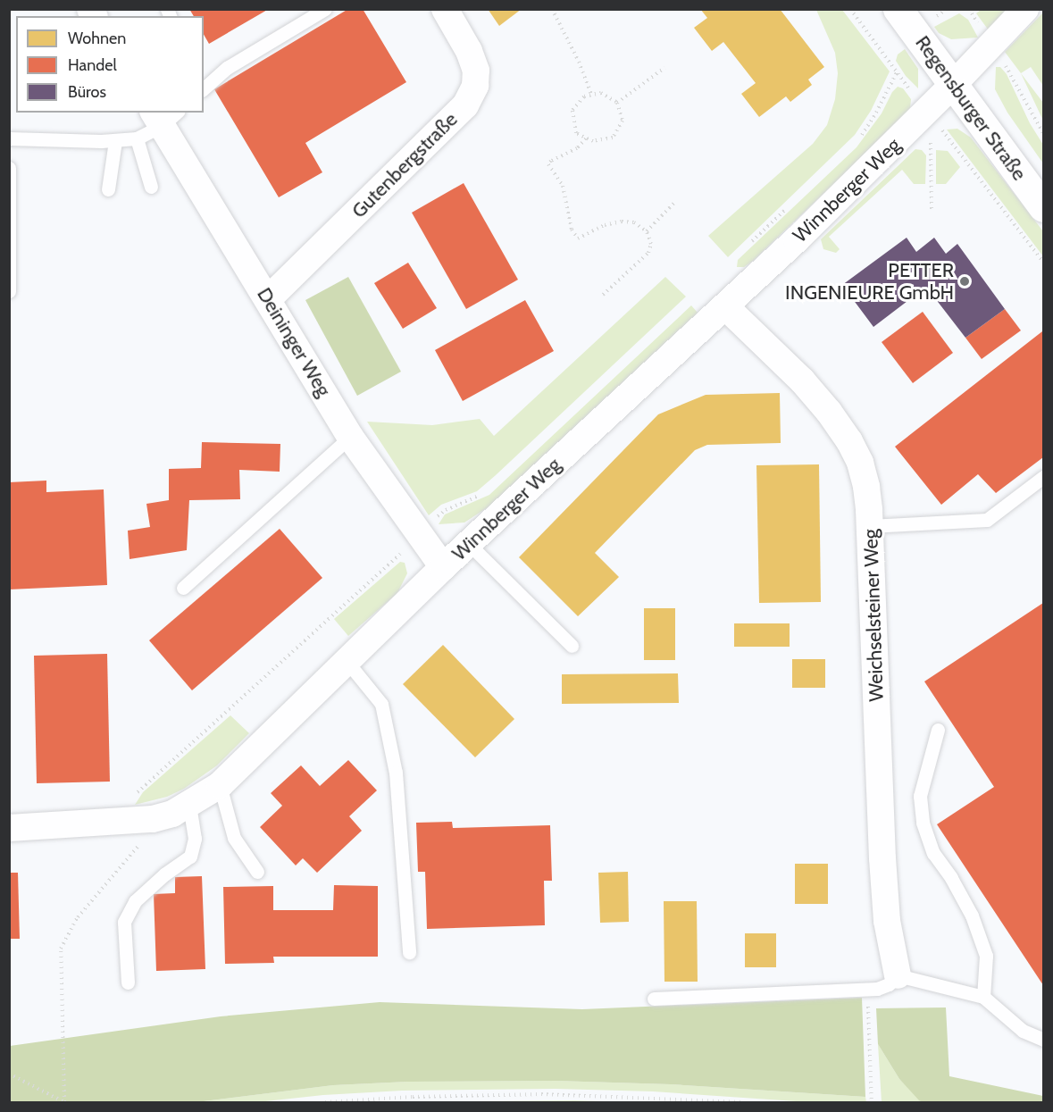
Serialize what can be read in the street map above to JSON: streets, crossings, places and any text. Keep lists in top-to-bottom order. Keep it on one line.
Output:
{"streets":{"main road":["Regensburger Straße"],"street":["Gutenbergstraße","Winnberger Weg","Deininger Weg","Weichselsteiner Weg"]},"crossings":[["Regensburger Straße","Winnberger Weg"],["Gutenbergstraße","Deininger Weg"],["Winnberger Weg","Deininger Weg"],["Winnberger Weg","Weichselsteiner Weg"]],"places":["PETTER INGENIEURE GmbH"],"legend":["Wohnen","Handel","Büros"]}
